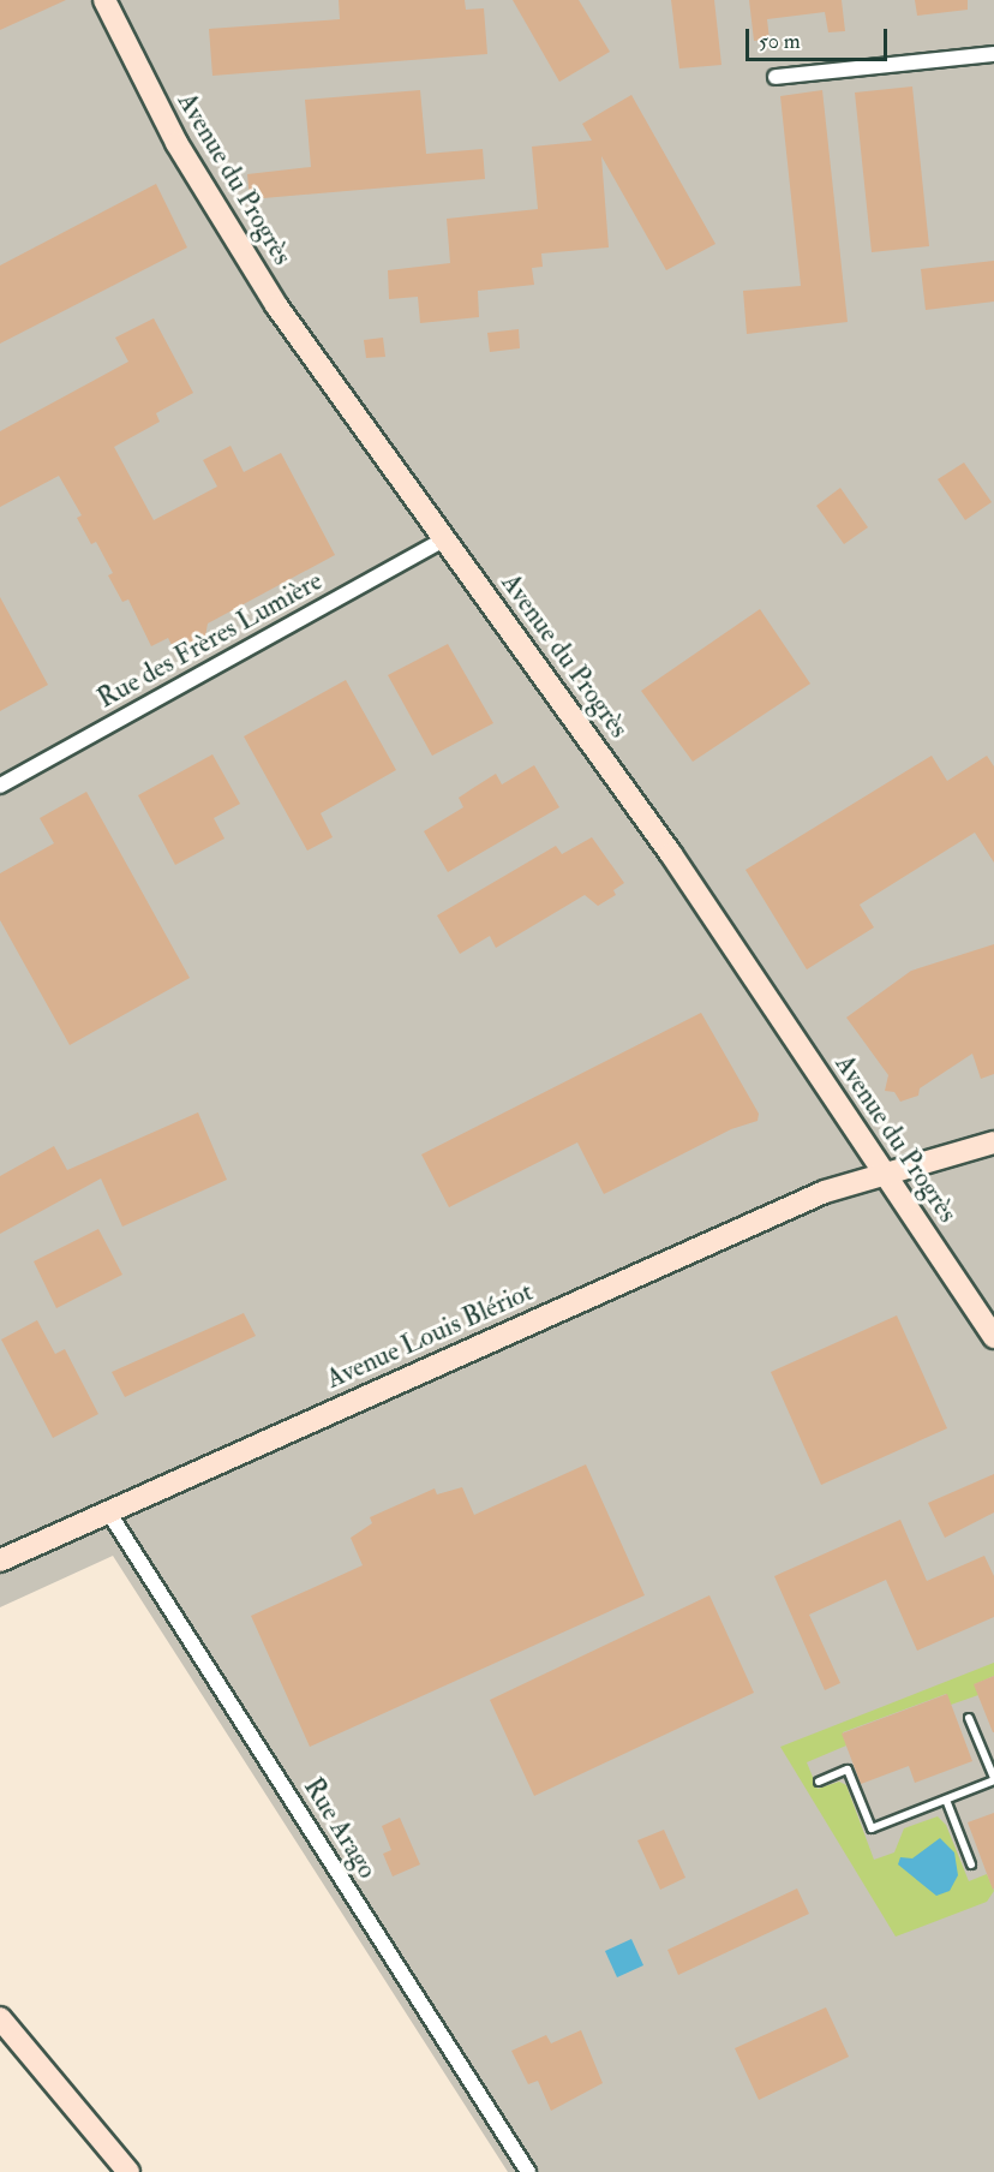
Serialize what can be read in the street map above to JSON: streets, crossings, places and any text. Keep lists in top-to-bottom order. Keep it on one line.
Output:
{"streets":{"street":["Avenue du Progrès","Rue des Frères Lumière","Avenue Louis Blériot","Rue Arago"]},"crossings":[["Avenue du Progrès","Rue des Frères Lumière"],["Avenue du Progrès","Avenue Louis Blériot"],["Avenue Louis Blériot","Rue Arago"]],"scale_bar":"50 m"}
